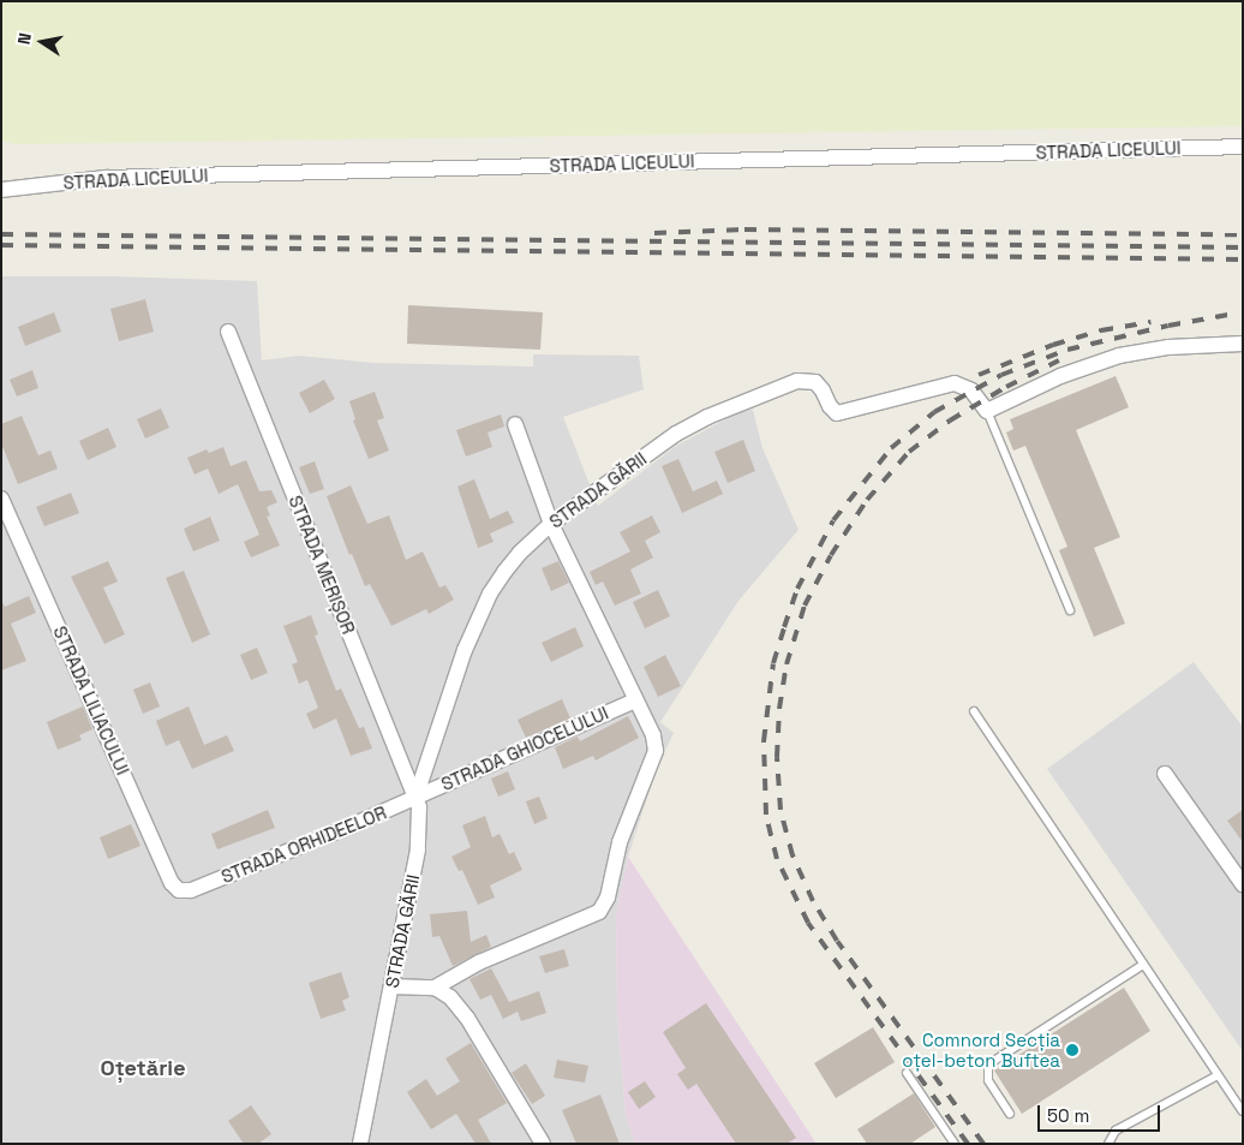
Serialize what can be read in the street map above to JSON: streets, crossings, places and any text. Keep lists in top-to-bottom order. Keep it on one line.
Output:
{"streets":{"street":["STRADA LICEULUI","STRADA GĂRII","STRADA MERIȘOR","STRADA LILIACULUI","STRADA GHIOCELULUI","STRADA ORHIDEELOR"]},"crossings":[["STRADA GĂRII","STRADA MERIȘOR"],["STRADA GĂRII","STRADA GHIOCELULUI"],["STRADA GĂRII","STRADA ORHIDEELOR"],["STRADA MERIȘOR","STRADA GHIOCELULUI"],["STRADA MERIȘOR","STRADA ORHIDEELOR"],["STRADA LILIACULUI","STRADA ORHIDEELOR"],["STRADA GHIOCELULUI","STRADA ORHIDEELOR"]],"districts":["Oțetărie"],"places":["Comnord Secția oțel-beton Buftea"],"scale_bar":"50 m","north":"left"}
